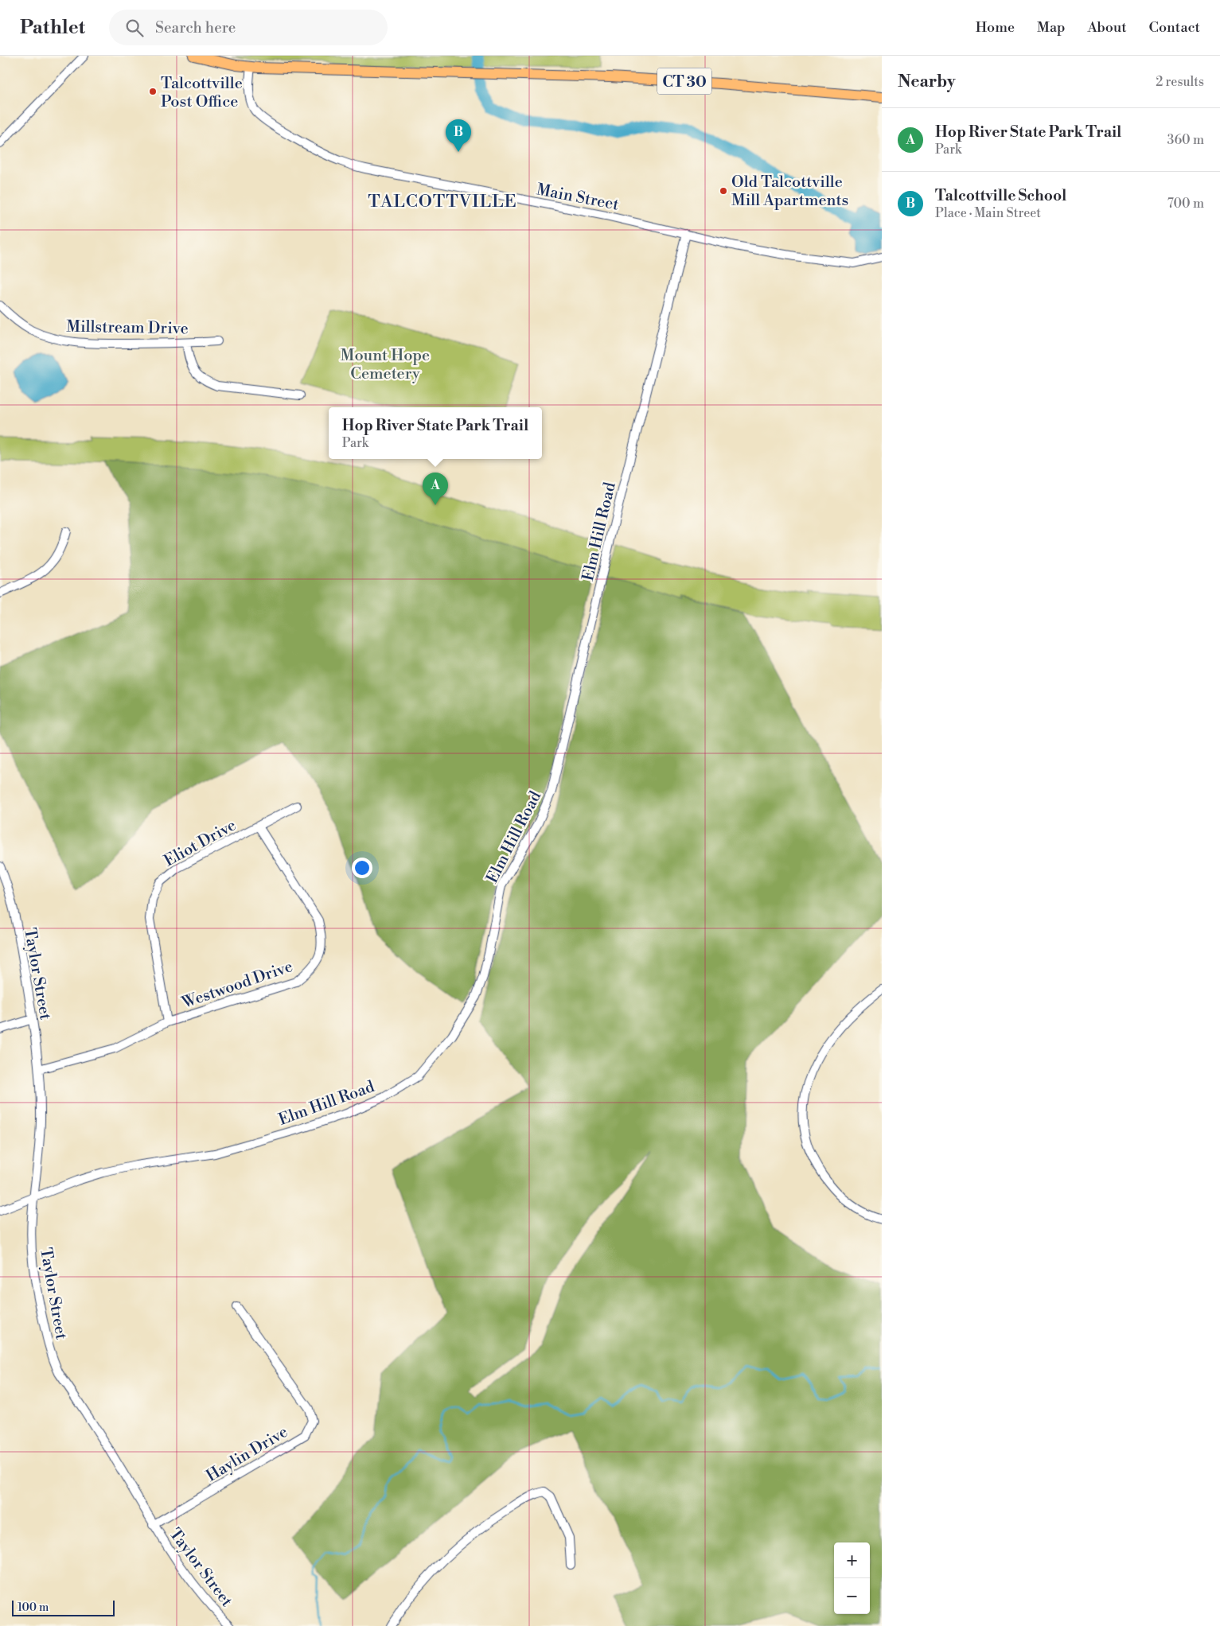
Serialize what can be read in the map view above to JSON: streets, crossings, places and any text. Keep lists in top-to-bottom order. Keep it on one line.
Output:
{"streets":{"main road":["CT 30"],"street":["Main Street","Millstream Drive","Elm Hill Road","Eliot Drive","Taylor Street","Westwood Drive","Haylin Drive"]},"crossings":[["CT 30","Main Street"],["Main Street","Elm Hill Road"],["Elm Hill Road","Taylor Street"],["Eliot Drive","Westwood Drive"],["Taylor Street","Westwood Drive"],["Taylor Street","Haylin Drive"]],"districts":["TALCOTTVILLE"],"parks":["Mount Hope Cemetery"],"places":["Talcottville Post Office","Old Talcottville Mill Apartments"],"scale_bar":"100 m","page":{"header":"Pathlet","search":"Search here","nav":["Home","Map","About","Contact"],"heading":["Nearby","2 results"],"list":[{"mark":"A","name":"Hop River State Park Trail","note":"Park","value":"360 m"},{"mark":"B","name":"Talcottville School","note":"Place · Main Street","value":"700 m"}],"pins":["B","A"],"popup":["Hop River State Park Trail","Park"],"map_buttons":["+","−"],"scale":"100 m"}}
